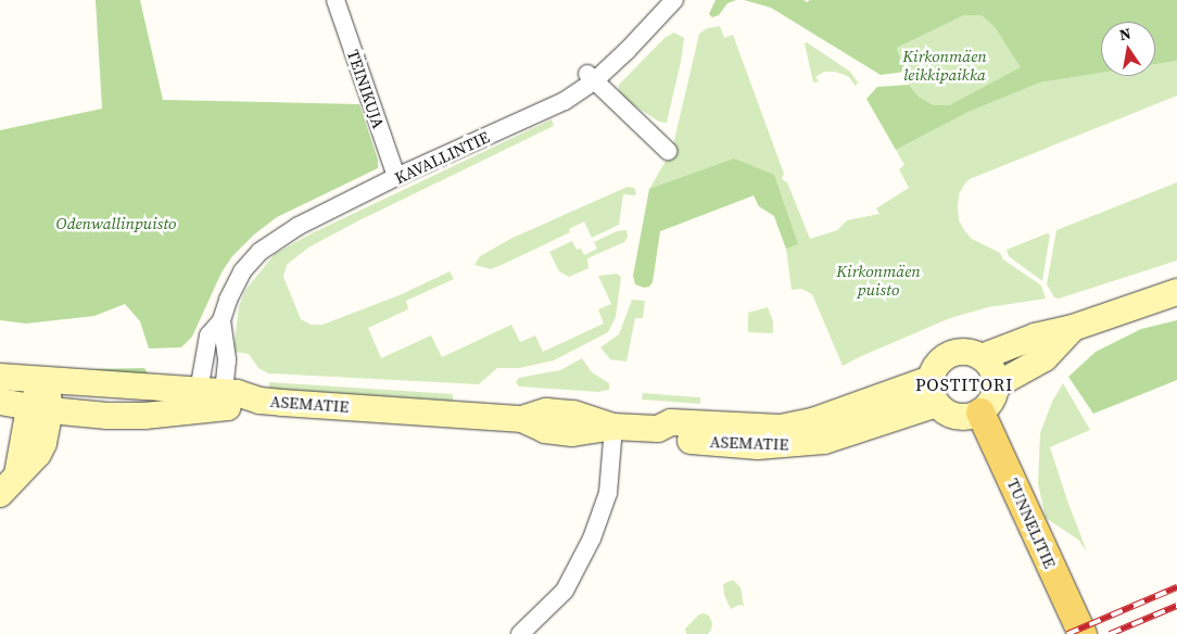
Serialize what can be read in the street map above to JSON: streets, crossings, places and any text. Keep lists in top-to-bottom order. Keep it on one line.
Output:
{"streets":{"main road":["ASEMATIE","TUNNELITIE"],"street":["TEINIKUJA","KAVALLINTIE"]},"crossings":[["TEINIKUJA","KAVALLINTIE"],["KAVALLINTIE","ASEMATIE"],["ASEMATIE","TUNNELITIE"]],"districts":["POSTITORI"],"parks":["Kirkonmäen leikkipaikka","Odenwallinpuisto","Kirkonmäen puisto"],"north":"top"}
